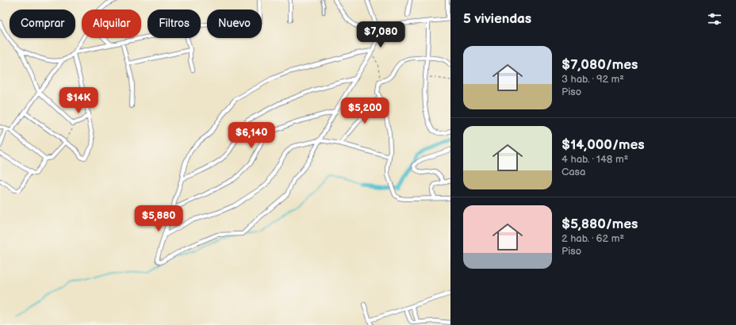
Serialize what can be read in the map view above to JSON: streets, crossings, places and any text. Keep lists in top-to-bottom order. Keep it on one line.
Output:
{"page":{"heading":"5 viviendas","chip":["Comprar","Alquilar","Filtros","Nuevo"],"price":["$7,080","$14K","$5,200","$6,140","$5,880"],"list":[{"name":"$7,080/mes","note":"3 hab. · 92 m² · Piso"},{"name":"$14,000/mes","note":"4 hab. · 148 m² · Casa"},{"name":"$5,880/mes","note":"2 hab. · 62 m² · Piso"}]}}
